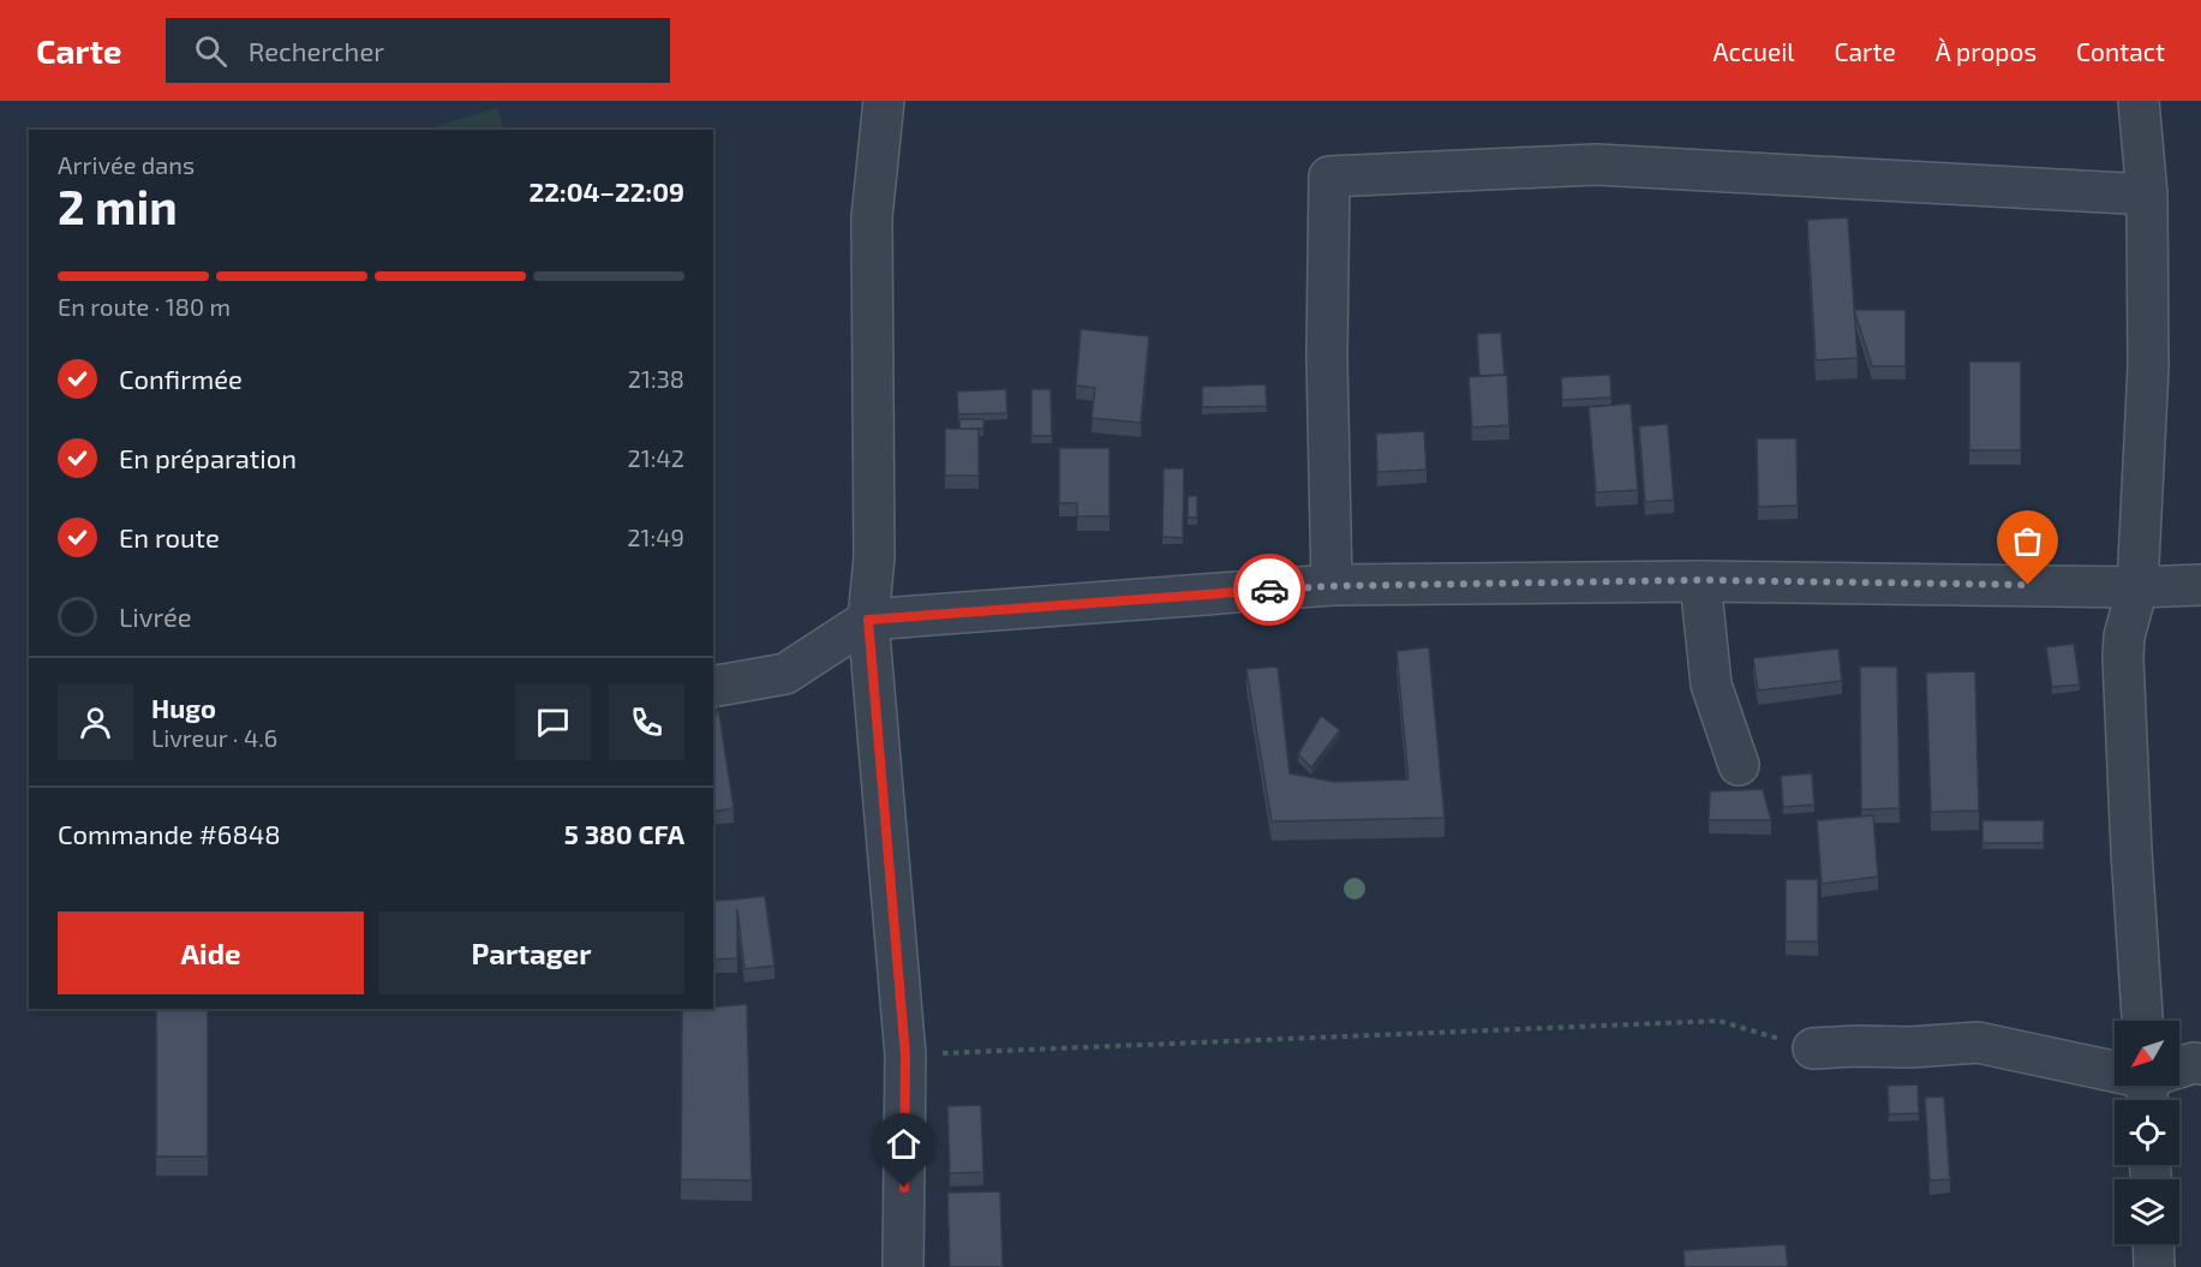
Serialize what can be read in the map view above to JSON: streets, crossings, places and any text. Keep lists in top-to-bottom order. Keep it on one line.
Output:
{"north":"bottom left","page":{"header":"Carte","search":"Rechercher","nav":["Accueil","Carte","À propos","Contact"],"heading":["2 min","Arrivée dans","22:04–22:09"],"panel":["Hugo","Livreur · 4.6","Commande #6848","5 380 CFA"],"bar":"En route · 180 m","list":[["Confirmée","21:38"],["En préparation","21:42"],["En route","21:49"],"Livrée"],"buttons":["Aide","Partager"]}}
